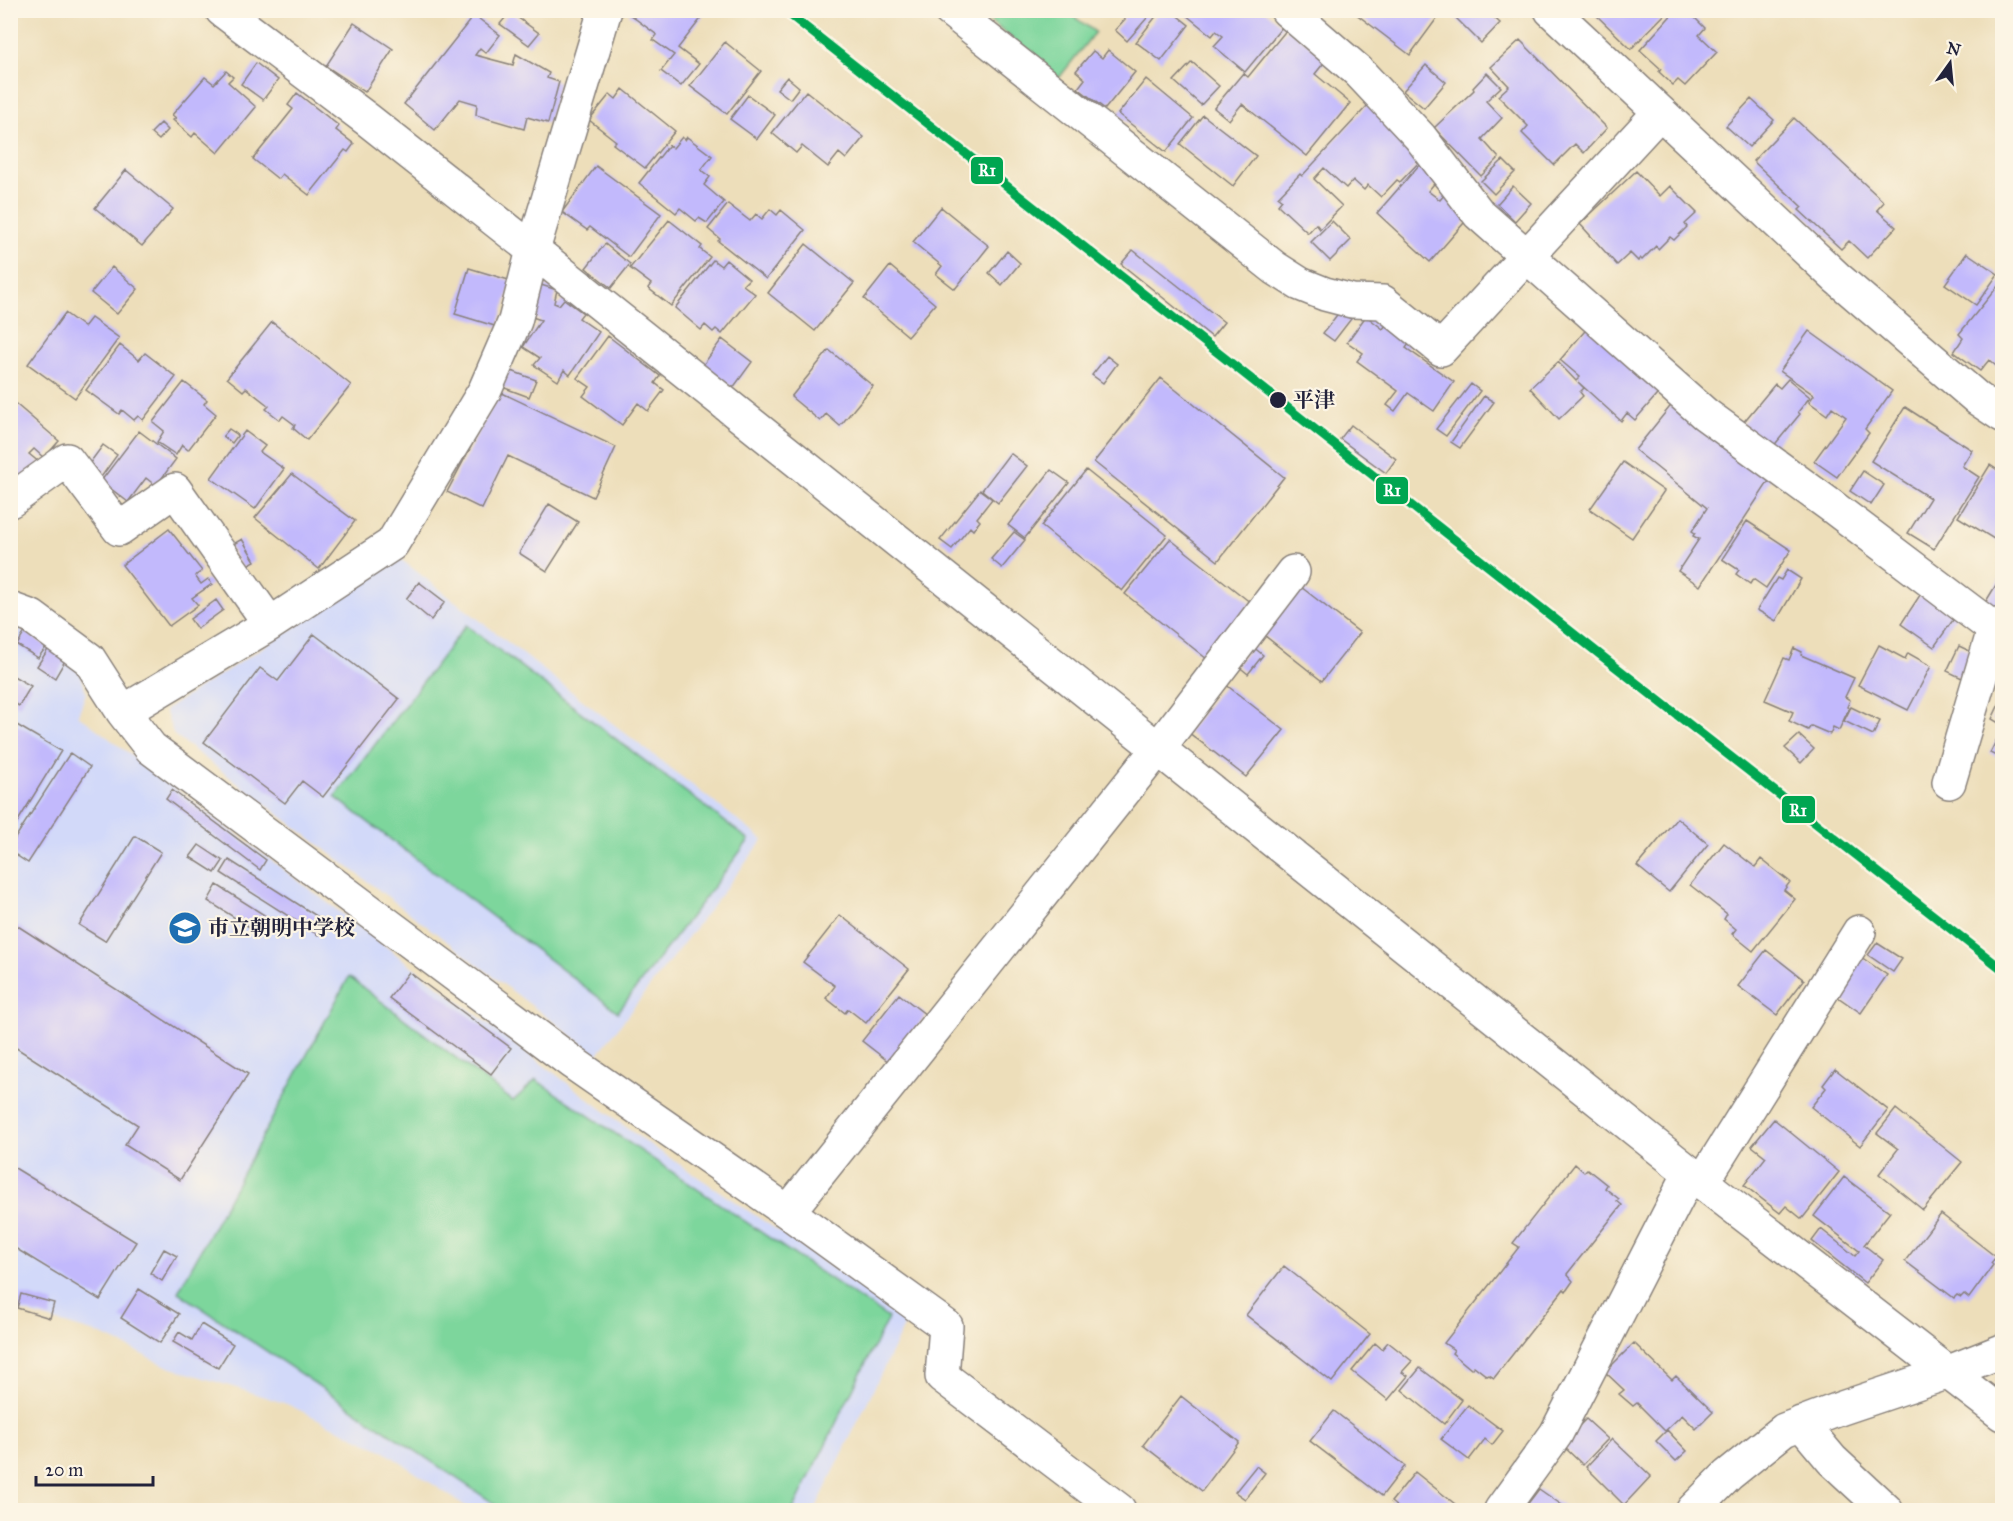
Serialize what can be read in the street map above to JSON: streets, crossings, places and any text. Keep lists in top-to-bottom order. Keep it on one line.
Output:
{"places":{"other":["平津"],"school or university":["市立朝明中学校"]},"lines":["transit line R1"],"scale_bar":"20 m","north":"top"}
